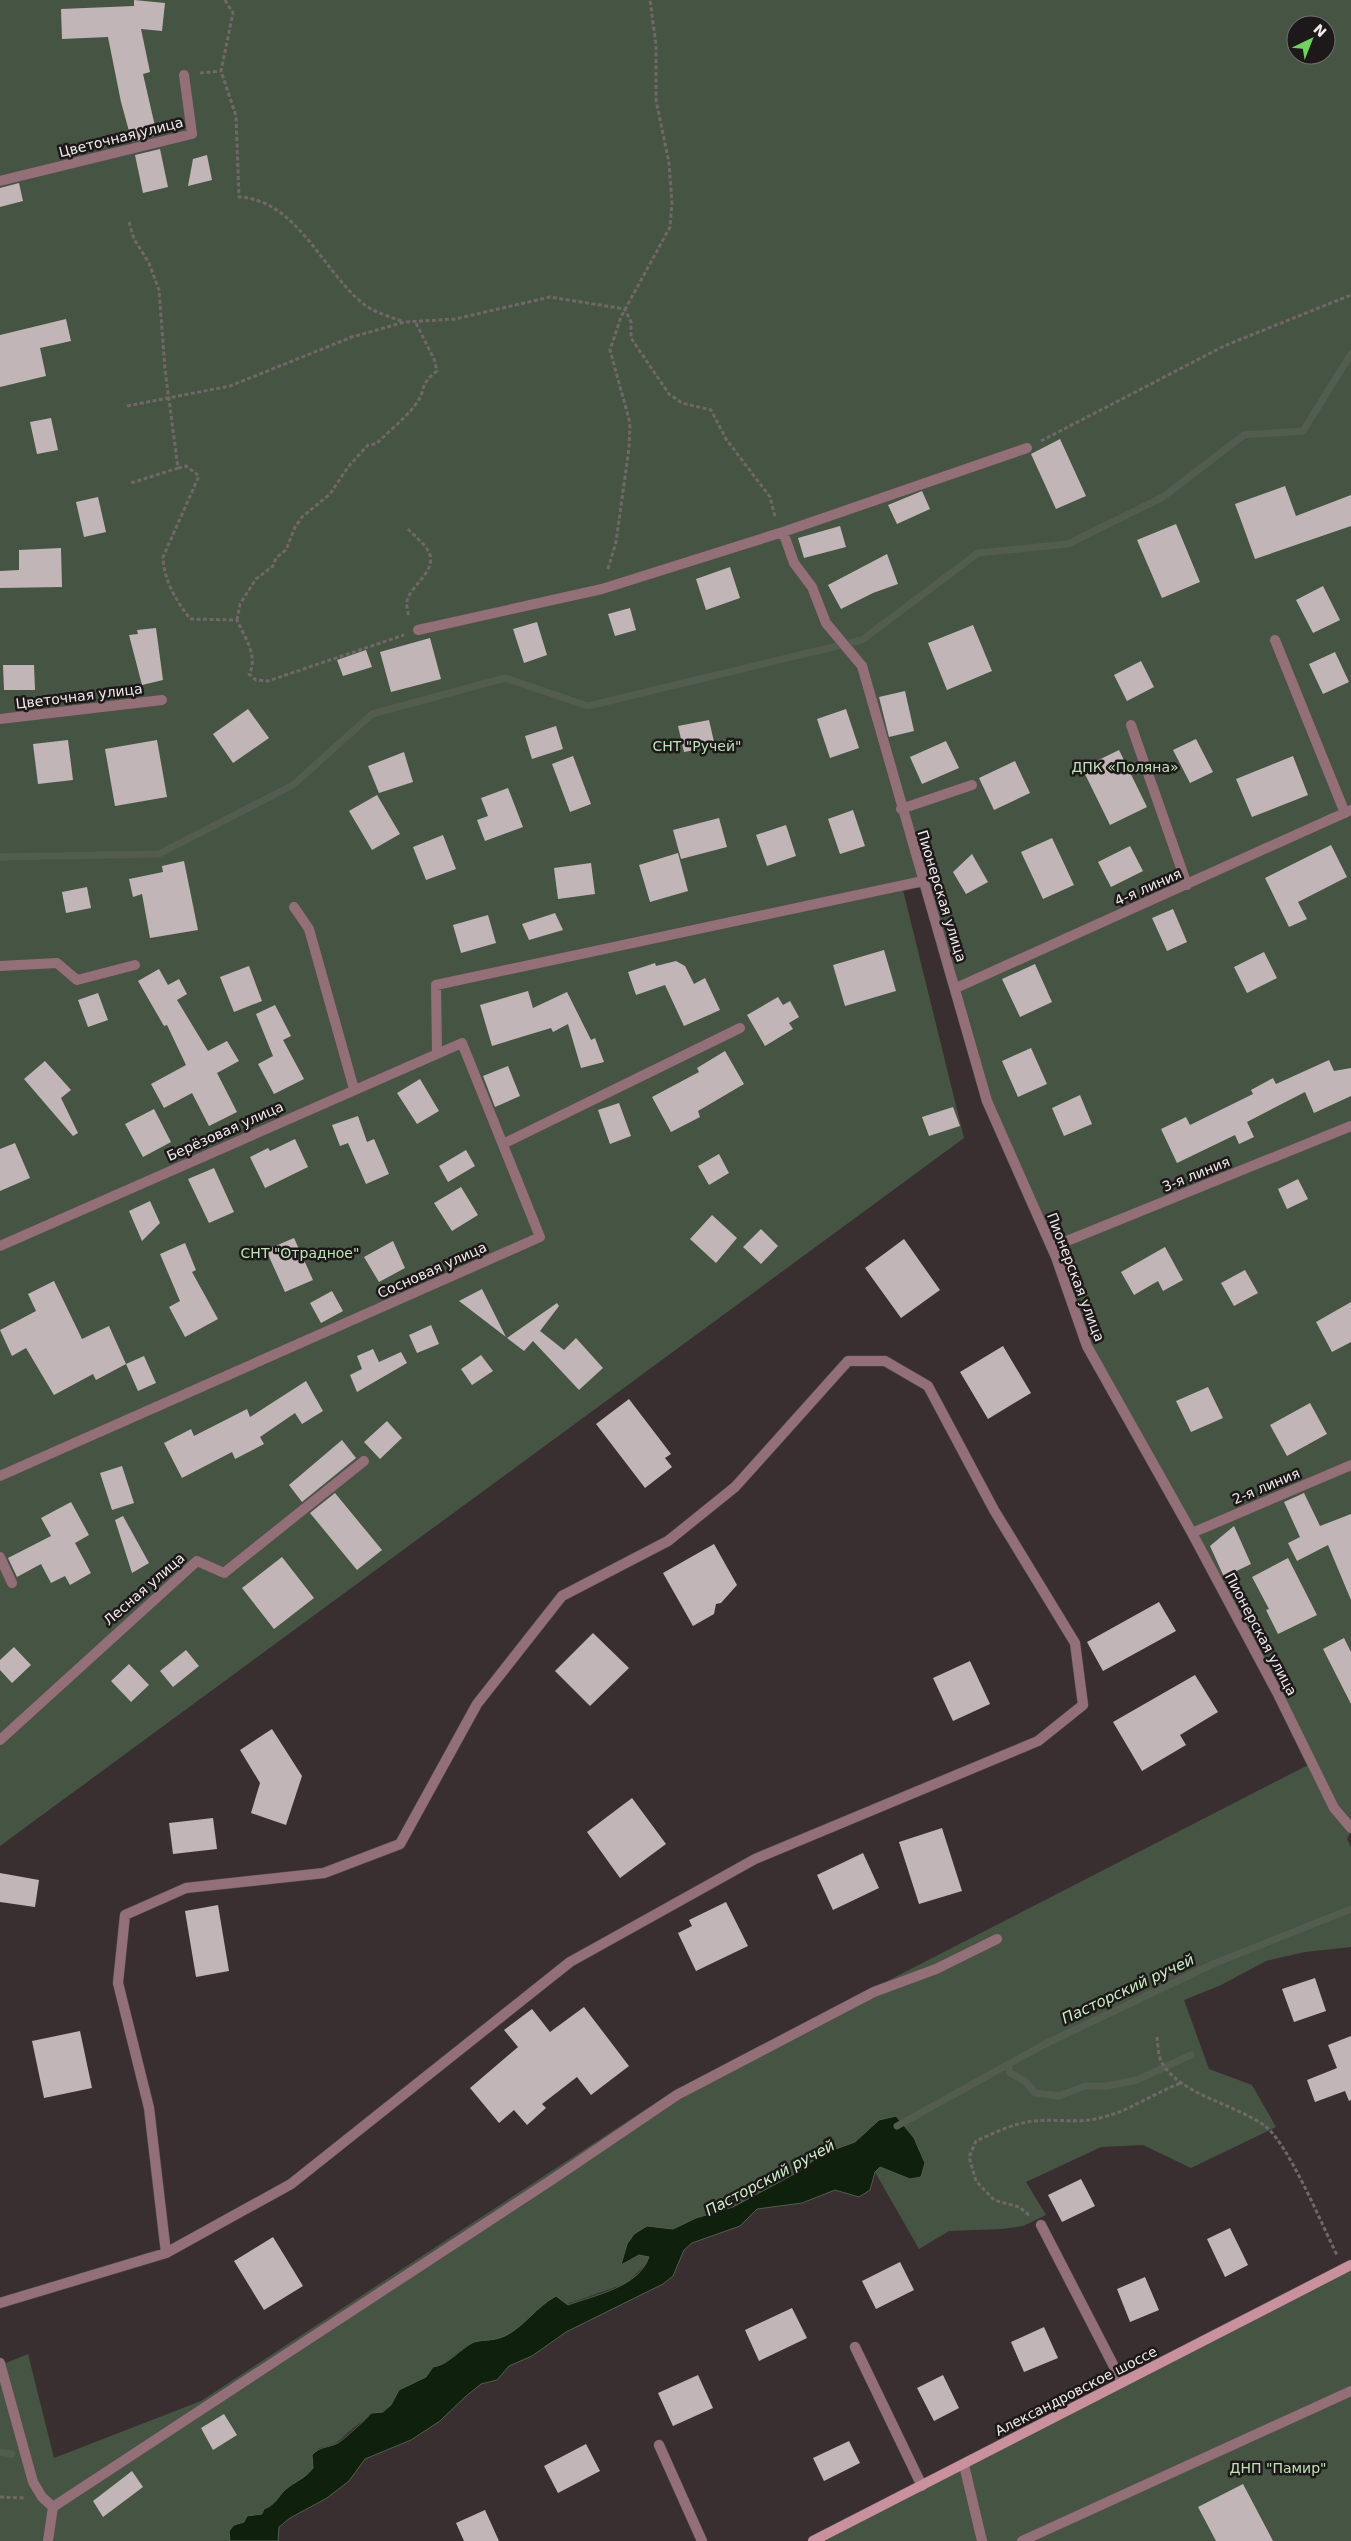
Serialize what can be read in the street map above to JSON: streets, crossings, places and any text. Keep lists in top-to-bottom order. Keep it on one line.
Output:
{"streets":{"street":["Цветочная улица","4-я линия","Пионерская улица","Берёзовая улица","3-я линия","Сосновая улица","2-я линия","Лесная улица","Александровское шоссе"]},"crossings":[["4-я линия","Пионерская улица"],["Пионерская улица","3-я линия"],["Пионерская улица","2-я линия"],["Берёзовая улица","Сосновая улица"]],"water":["Пасторский ручей"],"parks":["СНТ \"Ручей\"","ДПК «Поляна»","СНТ \"Отрадное\"","ДНП \"Памир\""],"north":"top right"}
